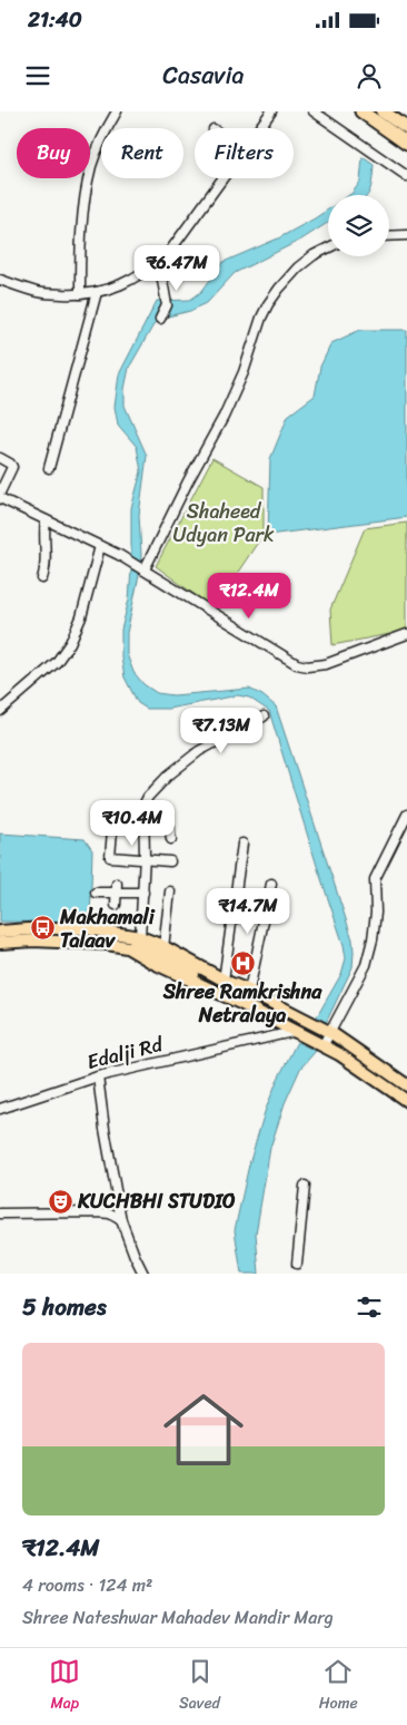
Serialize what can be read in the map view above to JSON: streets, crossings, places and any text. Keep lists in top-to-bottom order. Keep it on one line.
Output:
{"streets":{"street":["Edalji Rd"]},"parks":["Shaheed Udyan Park"],"places":{"bus stop":["Makhamali Talaav"],"hospital":["Shree Ramkrishna Netralaya"],"theatre":["KUCHBHI STUDIO"]},"page":{"status":"21:40","header":"Casavia","chip":["Buy","Rent","Filters"],"price":["₹6.47M","₹12.4M","₹7.13M","₹10.4M","₹14.7M"],"heading":"5 homes","list":[{"name":"₹12.4M","note":"4 rooms · 124 m² · Shree Nateshwar Mahadev Mandir Marg"}],"tabs":["Map","Saved","Home"]}}
